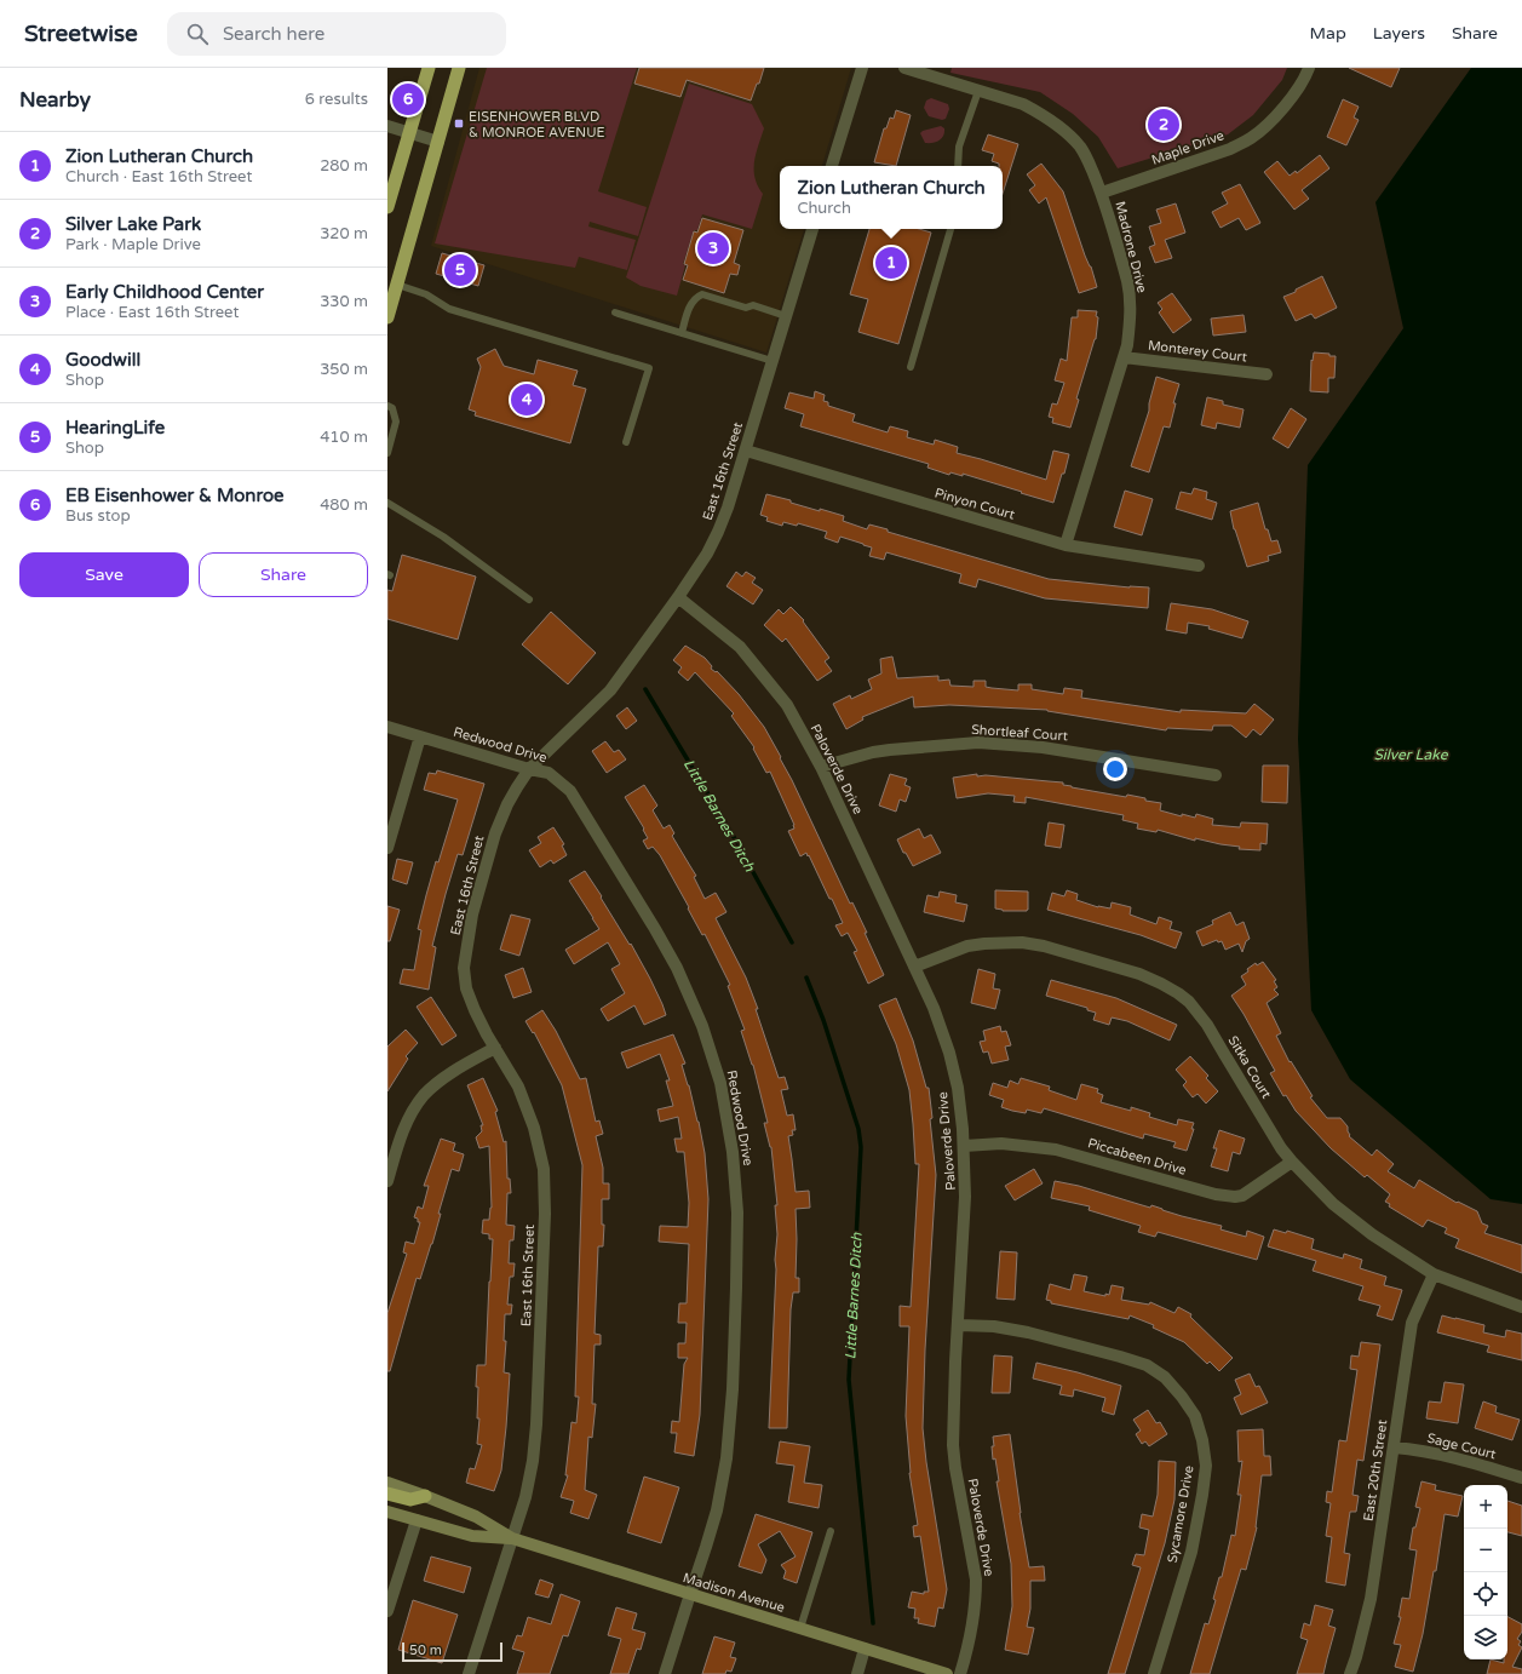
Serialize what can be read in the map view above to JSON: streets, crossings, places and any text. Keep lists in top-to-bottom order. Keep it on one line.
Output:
{"streets":{"main road":["Madison Avenue"],"street":["Maple Drive","Madrone Drive","Monterey Court","East 16th Street","Pinyon Court","Shortleaf Court","Redwood Drive","Paloverde Drive","Sitka Court","Piccabeen Drive","Sage Court","East 20th Street","Sycamore Drive"]},"crossings":[["Maple Drive","Madrone Drive"],["Madrone Drive","Monterey Court"],["Madrone Drive","Pinyon Court"],["East 16th Street","Pinyon Court"],["East 16th Street","Redwood Drive"],["East 16th Street","Paloverde Drive"],["East 16th Street","Madison Avenue"],["Shortleaf Court","Paloverde Drive"],["Redwood Drive","Madison Avenue"],["Paloverde Drive","Sitka Court"],["Paloverde Drive","Piccabeen Drive"],["Paloverde Drive","Sycamore Drive"],["Sitka Court","Piccabeen Drive"],["Sitka Court","East 20th Street"],["Sage Court","East 20th Street"]],"water":["Silver Lake","Little Barnes Ditch"],"places":{"transit":["EISENHOWER BLVD & MONROE AVENUE"]},"scale_bar":"50 m","page":{"header":"Streetwise","search":"Search here","nav":["Map","Layers","Share"],"heading":["Nearby","6 results"],"pins":["6","2","3","1","5","4"],"list":[{"mark":"1","name":"Zion Lutheran Church","note":"Church · East 16th Street","value":"280 m"},{"mark":"2","name":"Silver Lake Park","note":"Park · Maple Drive","value":"320 m"},{"mark":"3","name":"Early Childhood Center","note":"Place · East 16th Street","value":"330 m"},{"mark":"4","name":"Goodwill","note":"Shop","value":"350 m"},{"mark":"5","name":"HearingLife","note":"Shop","value":"410 m"},{"mark":"6","name":"EB Eisenhower & Monroe","note":"Bus stop","value":"480 m"}],"popup":["Zion Lutheran Church","Church"],"buttons":["Save","Share"],"map_buttons":["+","−"],"scale":"50 m"}}
